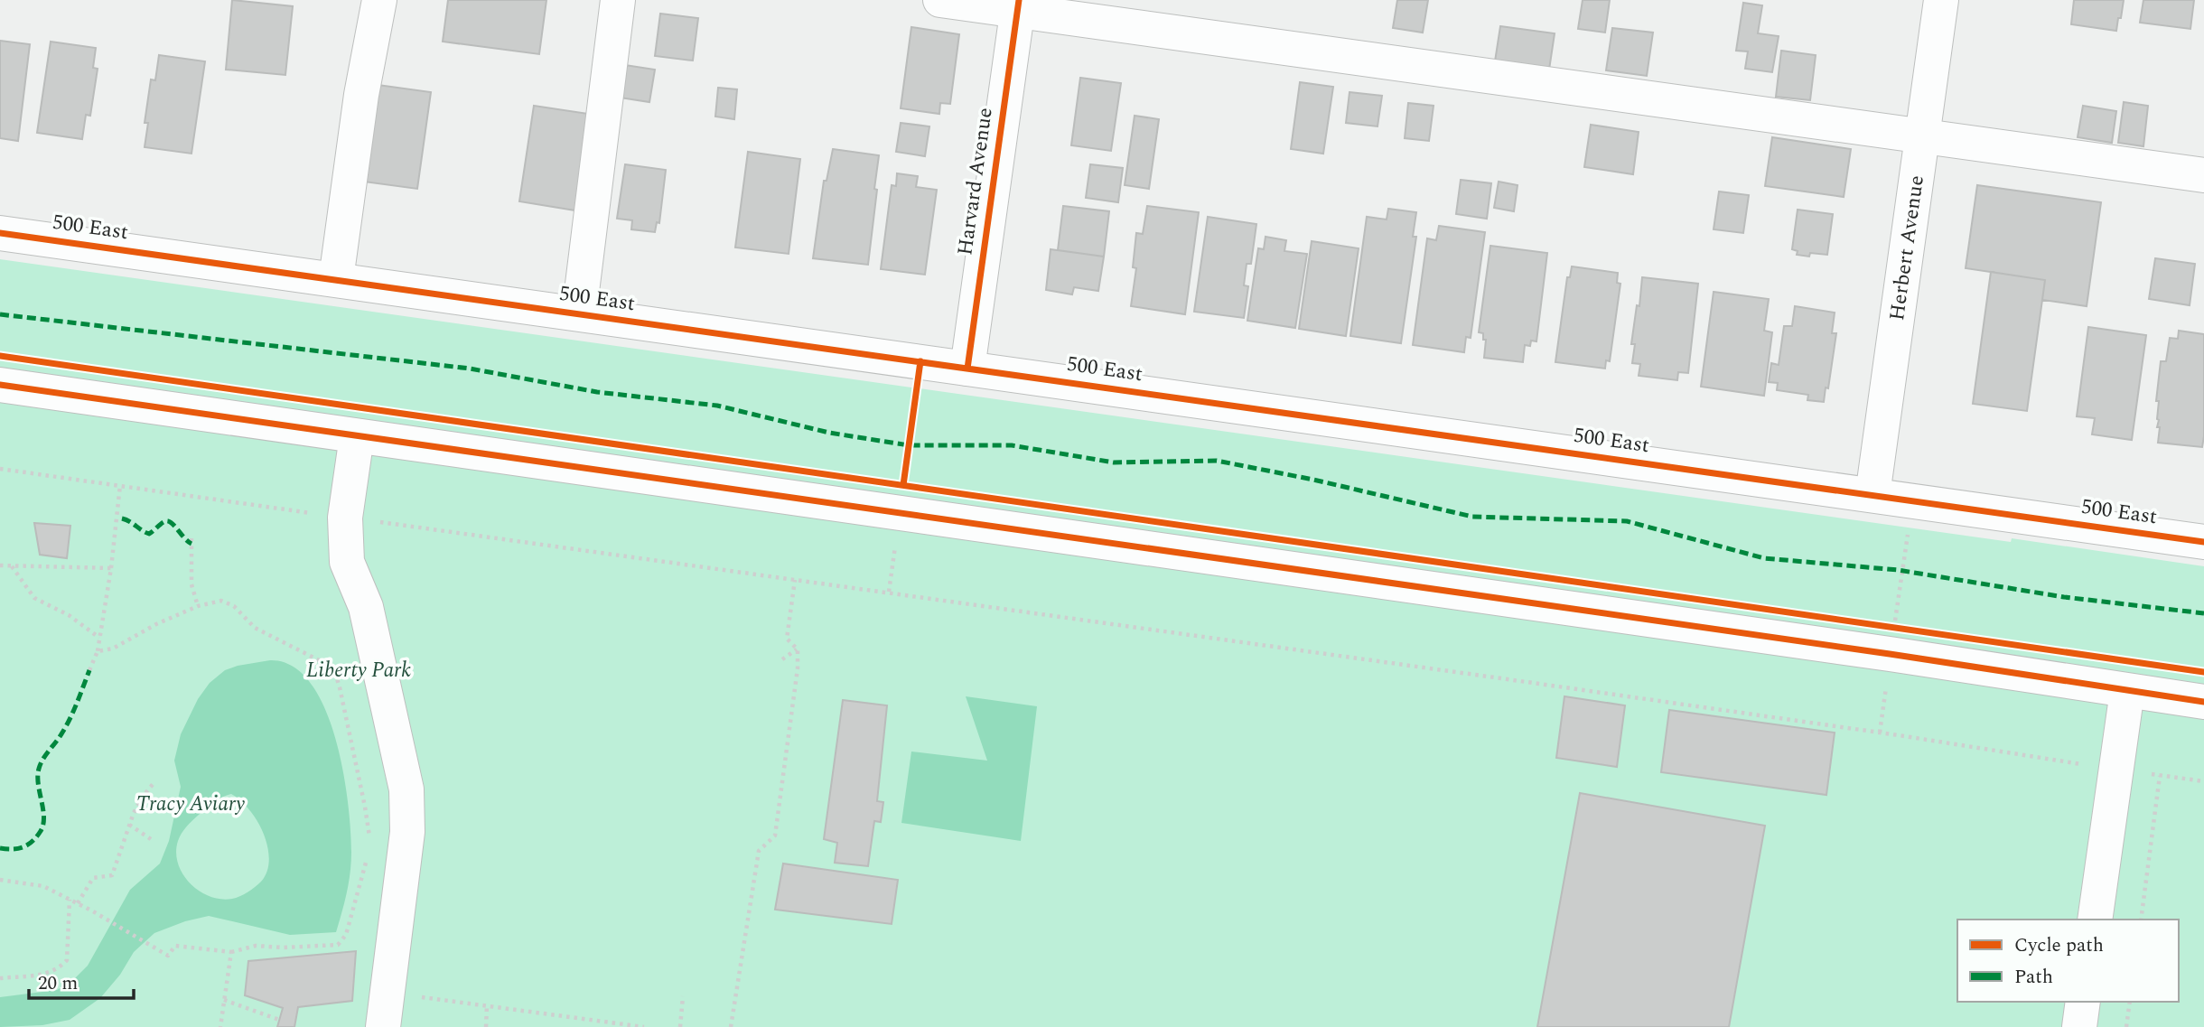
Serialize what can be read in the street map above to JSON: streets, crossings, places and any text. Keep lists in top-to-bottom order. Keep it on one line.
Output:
{"streets":{"street":["Harvard Avenue","500 East","Herbert Avenue"]},"crossings":[["Harvard Avenue","500 East"],["500 East","Herbert Avenue"]],"parks":["Liberty Park","Tracy Aviary"],"legend":["Cycle path","Path"],"scale_bar":"20 m"}
